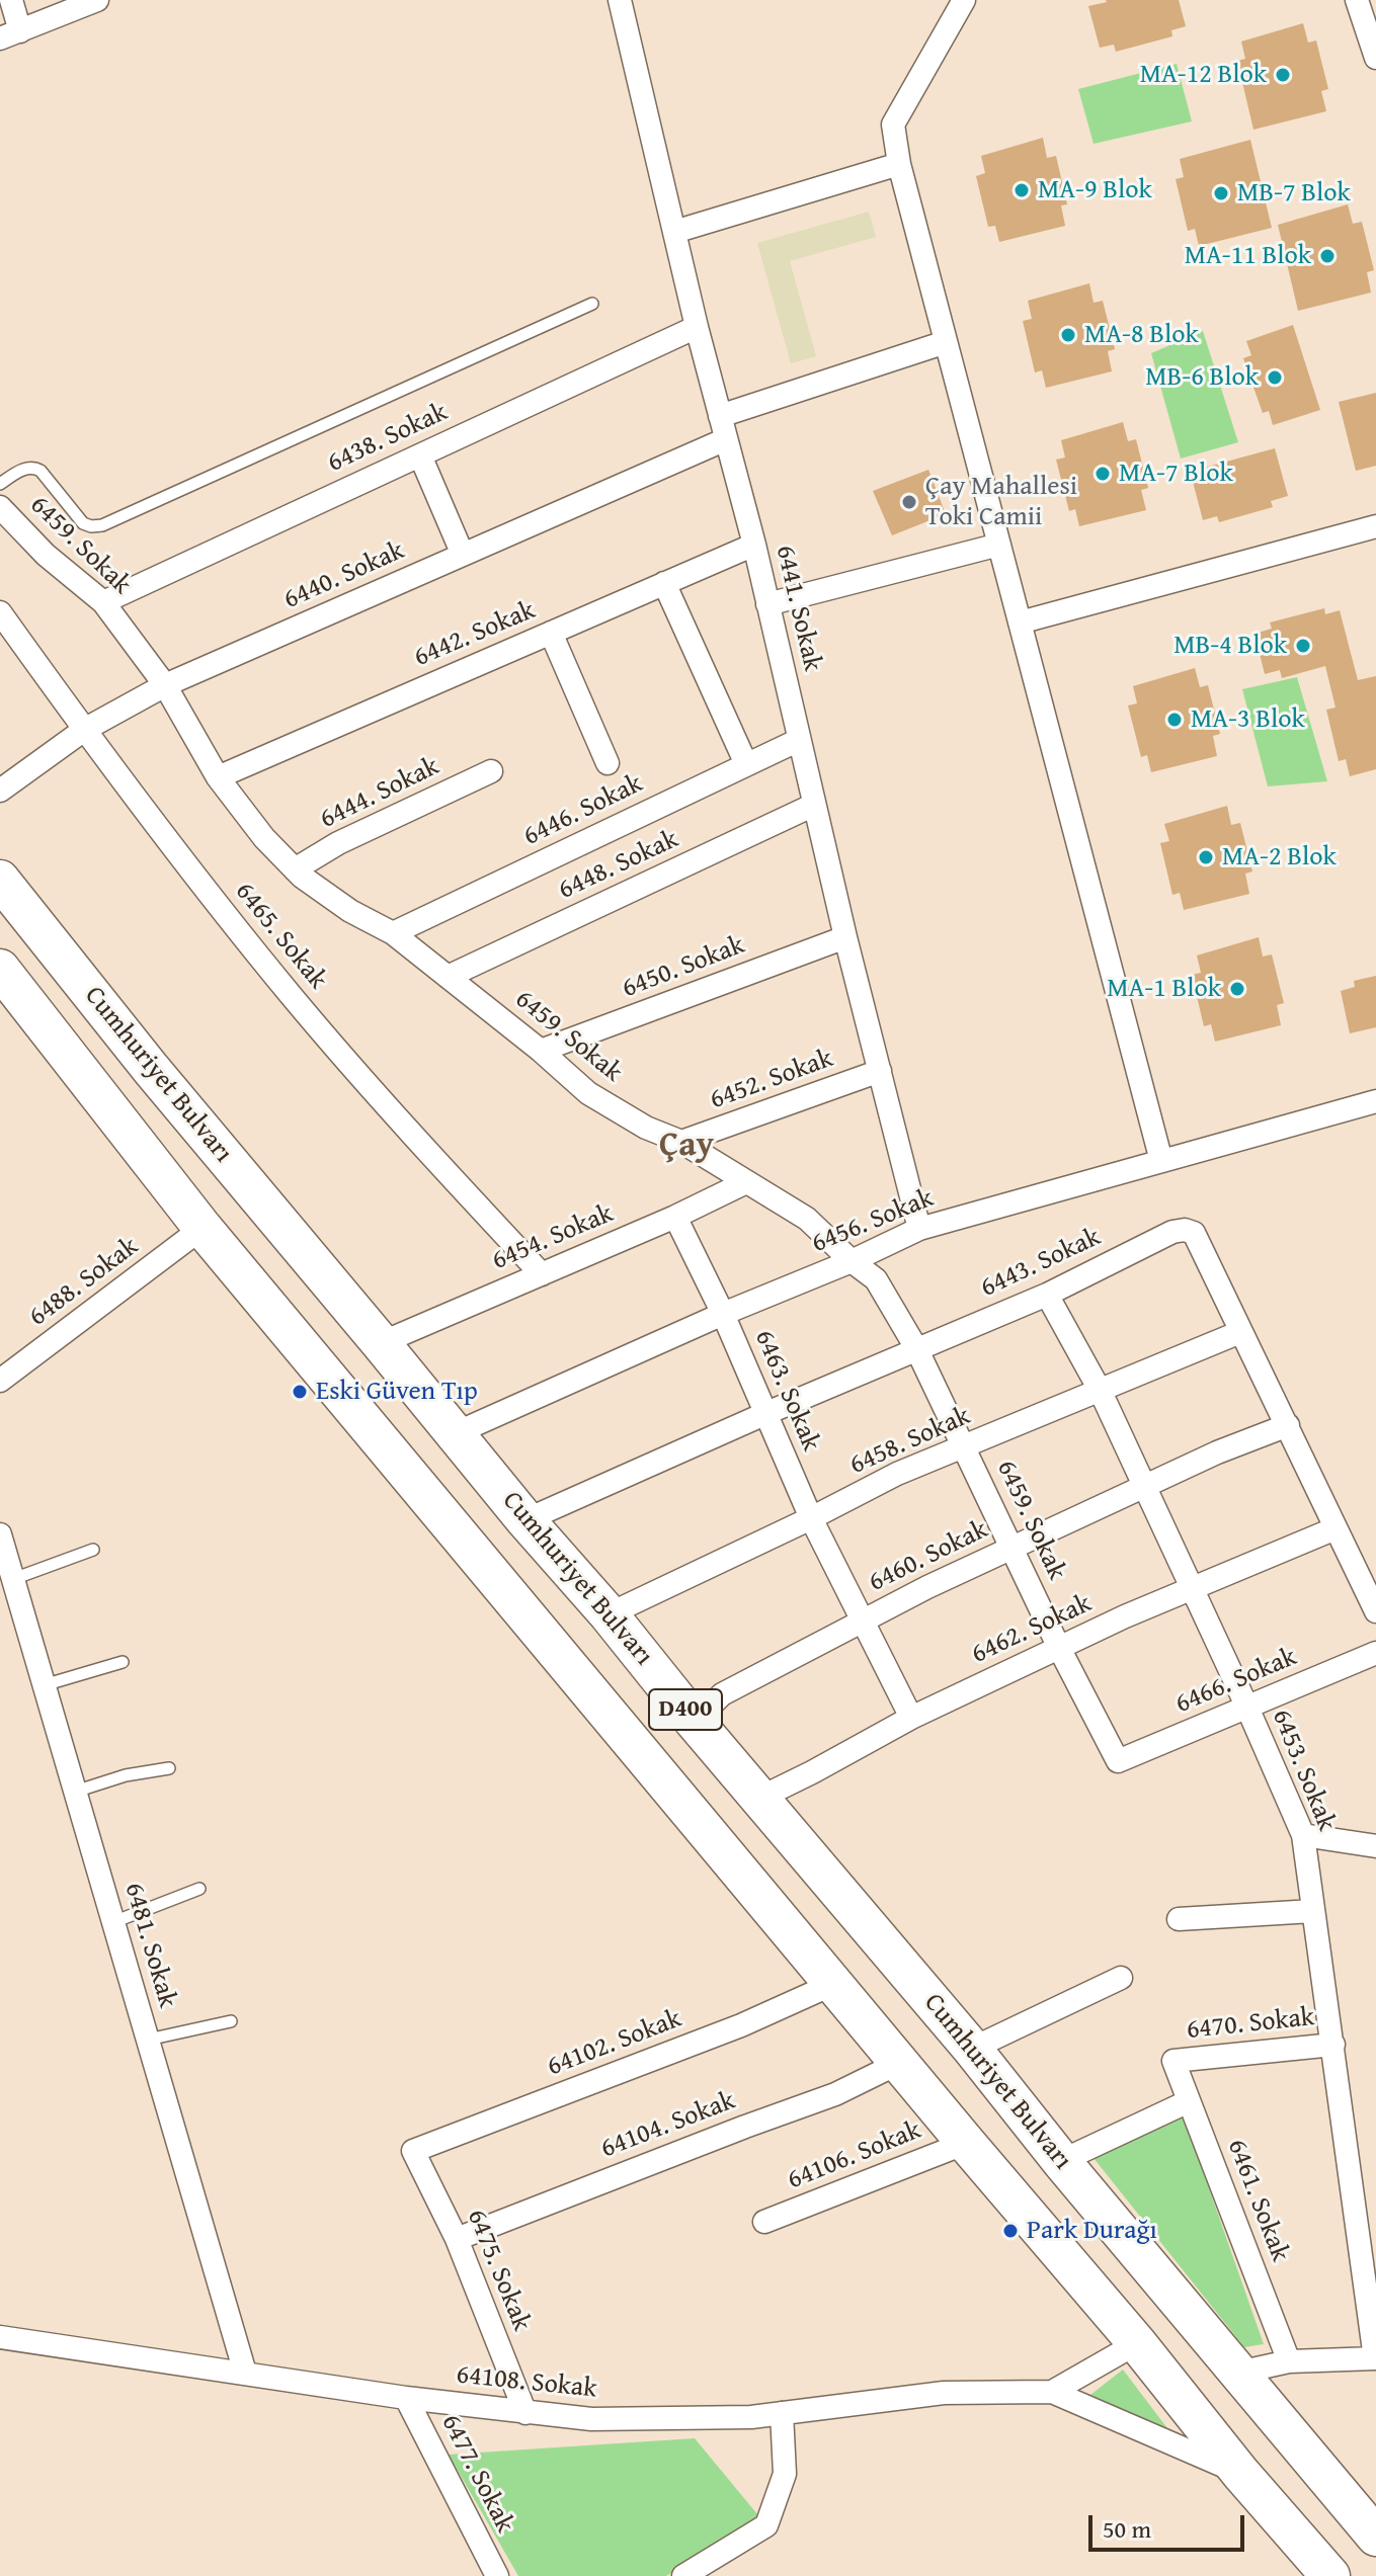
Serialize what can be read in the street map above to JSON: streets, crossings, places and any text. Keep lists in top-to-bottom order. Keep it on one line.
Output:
{"streets":{"highway":["Cumhuriyet Bulvarı","D400"],"street":["6438. Sokak","6459. Sokak","6440. Sokak","6441. Sokak","6442. Sokak","6444. Sokak","6446. Sokak","6448. Sokak","6465. Sokak","6450. Sokak","6452. Sokak","6456. Sokak","6454. Sokak","6443. Sokak","6488. Sokak","6463. Sokak","6458. Sokak","6460. Sokak","6462. Sokak","6466. Sokak","6453. Sokak","6481. Sokak","6470. Sokak","64102. Sokak","64104. Sokak","64106. Sokak","6461. Sokak","6475. Sokak","64108. Sokak","6477. Sokak"]},"crossings":[["6438. Sokak","6459. Sokak"],["6438. Sokak","6441. Sokak"],["6459. Sokak","6440. Sokak"],["6459. Sokak","6442. Sokak"],["6459. Sokak","6444. Sokak"],["6459. Sokak","6446. Sokak"],["6459. Sokak","6448. Sokak"],["6459. Sokak","6450. Sokak"],["6459. Sokak","6452. Sokak"],["6459. Sokak","6456. Sokak"],["6459. Sokak","6454. Sokak"],["6459. Sokak","6443. Sokak"],["6459. Sokak","6458. Sokak"],["6459. Sokak","6460. Sokak"],["6459. Sokak","6462. Sokak"],["6459. Sokak","6466. Sokak"],["6440. Sokak","6441. Sokak"],["6440. Sokak","6465. Sokak"],["6441. Sokak","6442. Sokak"],["6441. Sokak","6446. Sokak"],["6441. Sokak","6448. Sokak"],["6441. Sokak","6450. Sokak"],["6441. Sokak","6452. Sokak"],["6441. Sokak","6456. Sokak"],["6465. Sokak","6454. Sokak"],["Cumhuriyet Bulvarı","6456. Sokak"],["Cumhuriyet Bulvarı","6454. Sokak"],["Cumhuriyet Bulvarı","6443. Sokak"],["Cumhuriyet Bulvarı","6458. Sokak"],["Cumhuriyet Bulvarı","6460. Sokak"],["Cumhuriyet Bulvarı","6462. Sokak"],["6456. Sokak","6463. Sokak"],["6454. Sokak","6463. Sokak"],["6443. Sokak","6463. Sokak"],["6443. Sokak","6458. Sokak"],["6443. Sokak","6460. Sokak"],["6443. Sokak","6462. Sokak"],["6443. Sokak","6453. Sokak"],["6488. Sokak","D400"],["6463. Sokak","6458. Sokak"],["6463. Sokak","6460. Sokak"],["6463. Sokak","6462. Sokak"],["6458. Sokak","6453. Sokak"],["6460. Sokak","6453. Sokak"],["6462. Sokak","6453. Sokak"],["6466. Sokak","6453. Sokak"],["D400","64102. Sokak"],["D400","64104. Sokak"],["D400","64106. Sokak"],["6453. Sokak","6470. Sokak"],["6481. Sokak","64108. Sokak"],["6470. Sokak","6461. Sokak"],["64102. Sokak","6475. Sokak"],["64104. Sokak","6475. Sokak"],["6475. Sokak","64108. Sokak"],["64108. Sokak","6477. Sokak"]],"districts":["Çay"],"places":["MA-12 Blok","MA-9 Blok","MB-7 Blok","MA-11 Blok","MA-8 Blok","MB-6 Blok","MA-7 Blok","Çay Mahallesi Toki Camii","MB-4 Blok","MA-3 Blok","MA-2 Blok","MA-1 Blok","Eski Güven Tıp","Park Durağı"],"scale_bar":"50 m"}
